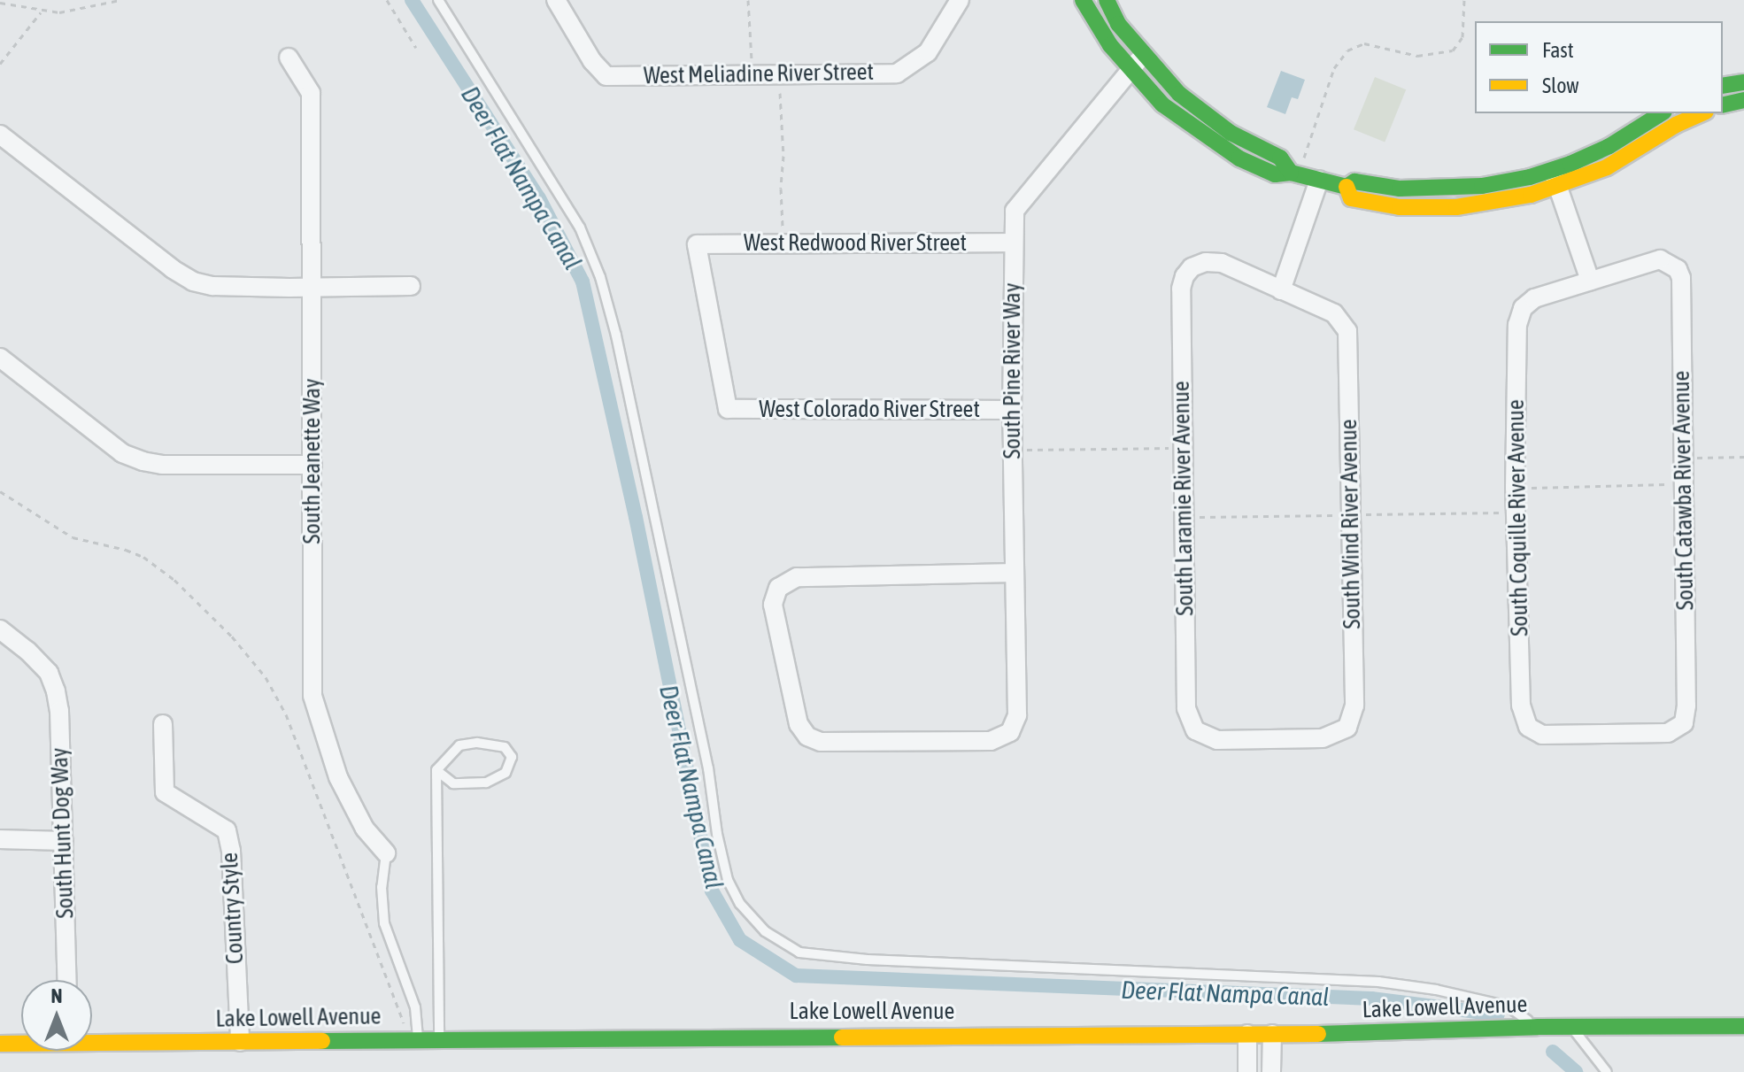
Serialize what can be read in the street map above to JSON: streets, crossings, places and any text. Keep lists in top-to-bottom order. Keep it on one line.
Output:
{"streets":{"street":["West Meliadine River Street","West Redwood River Street","South Pine River Way","West Colorado River Street","South Jeanette Way","South Catawba River Avenue","South Laramie River Avenue","South Coquille River Avenue","South Wind River Avenue","South Hunt Dog Way","Country Style","Lake Lowell Avenue"]},"crossings":[["West Redwood River Street","South Pine River Way"],["West Redwood River Street","West Colorado River Street"],["South Pine River Way","West Colorado River Street"],["South Catawba River Avenue","South Coquille River Avenue"],["South Laramie River Avenue","South Wind River Avenue"],["Country Style","Lake Lowell Avenue"]],"water":["Deer Flat Nampa Canal"],"legend":["Fast","Slow"],"north":"top"}
